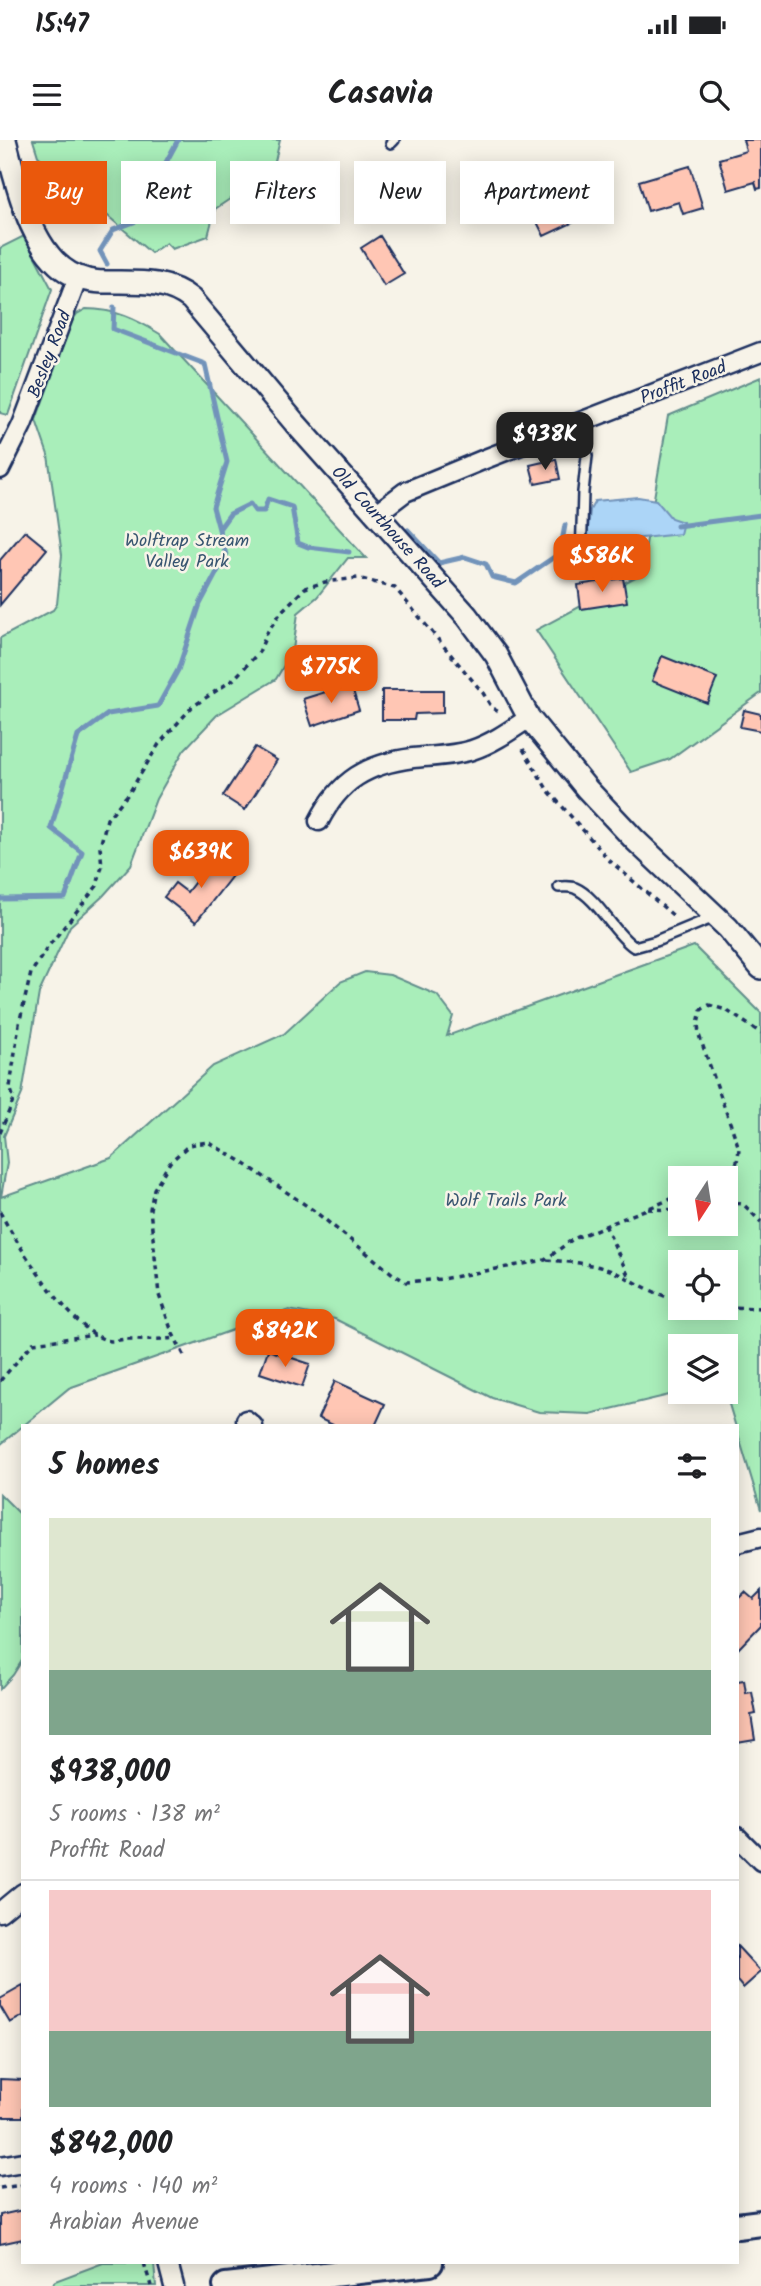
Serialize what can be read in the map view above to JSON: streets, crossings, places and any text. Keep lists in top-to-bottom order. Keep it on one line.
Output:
{"streets":{"street":["Besley Road","Proffit Road","Old Courthouse Road"]},"crossings":[["Besley Road","Old Courthouse Road"],["Proffit Road","Old Courthouse Road"]],"parks":["Wolftrap Stream Valley Park","Wolf Trails Park"],"north":"bottom","page":{"status":"15:47","header":"Casavia","chip":["Buy","Rent","Filters","New","Apartment"],"price":["$938K","$586K","$775K","$639K","$842K"],"heading":"5 homes","list":[{"name":"$938,000","note":"5 rooms · 138 m² · Proffit Road"},{"name":"$842,000","note":"4 rooms · 140 m² · Arabian Avenue"}]}}
